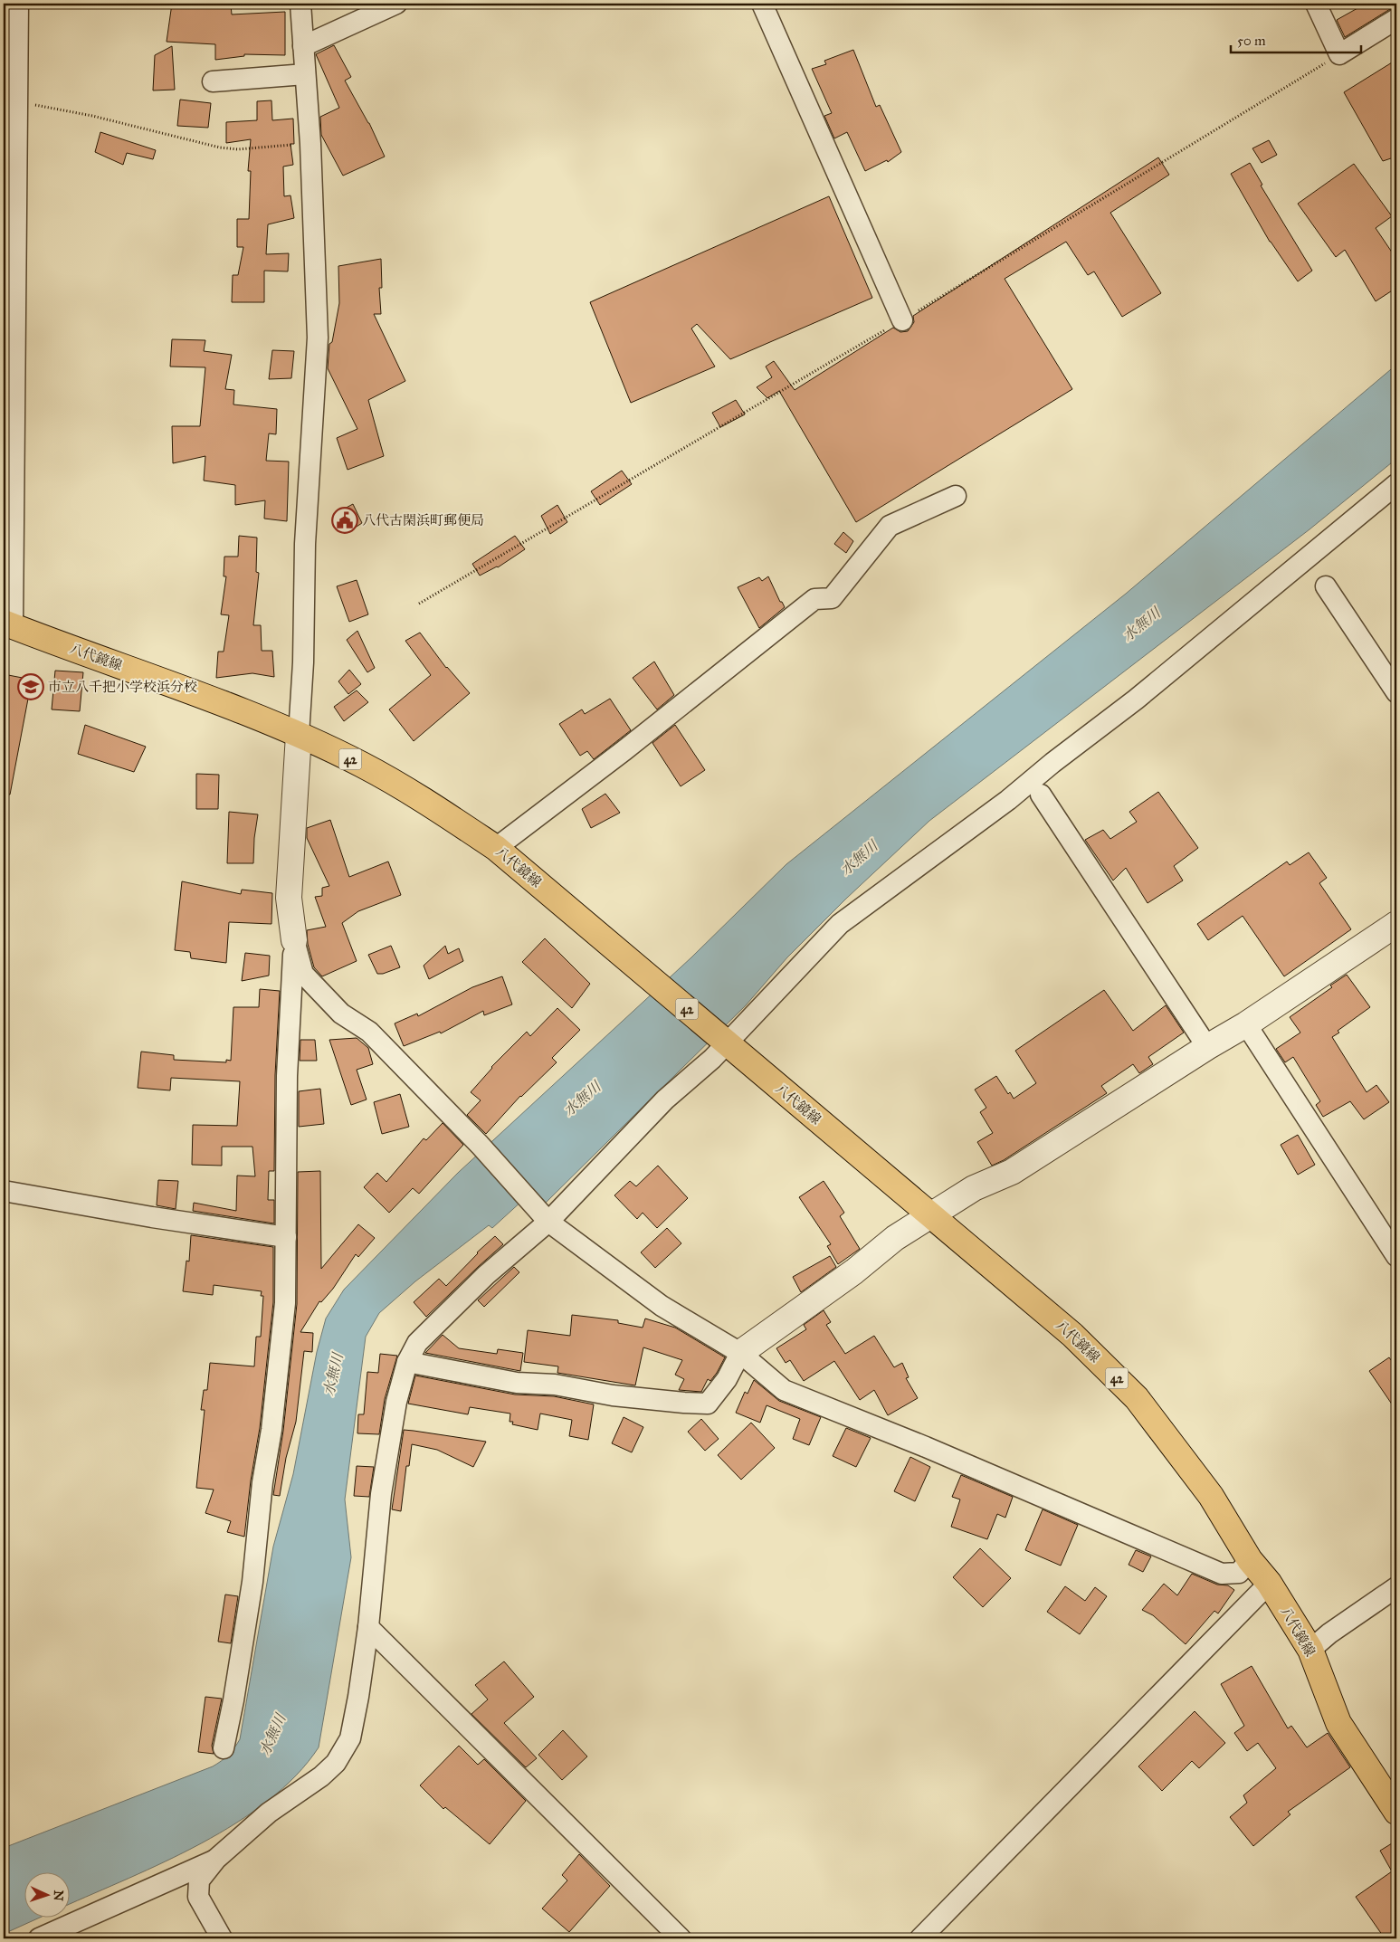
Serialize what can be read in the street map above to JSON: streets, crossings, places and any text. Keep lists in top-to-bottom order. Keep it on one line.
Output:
{"streets":{"main road":["八代鏡線","42"]},"water":["水無川"],"places":{"public building":["八代古閑浜町郵便局"],"school or university":["市立八千把小学校浜分校"]},"scale_bar":"50 m","north":"right"}
